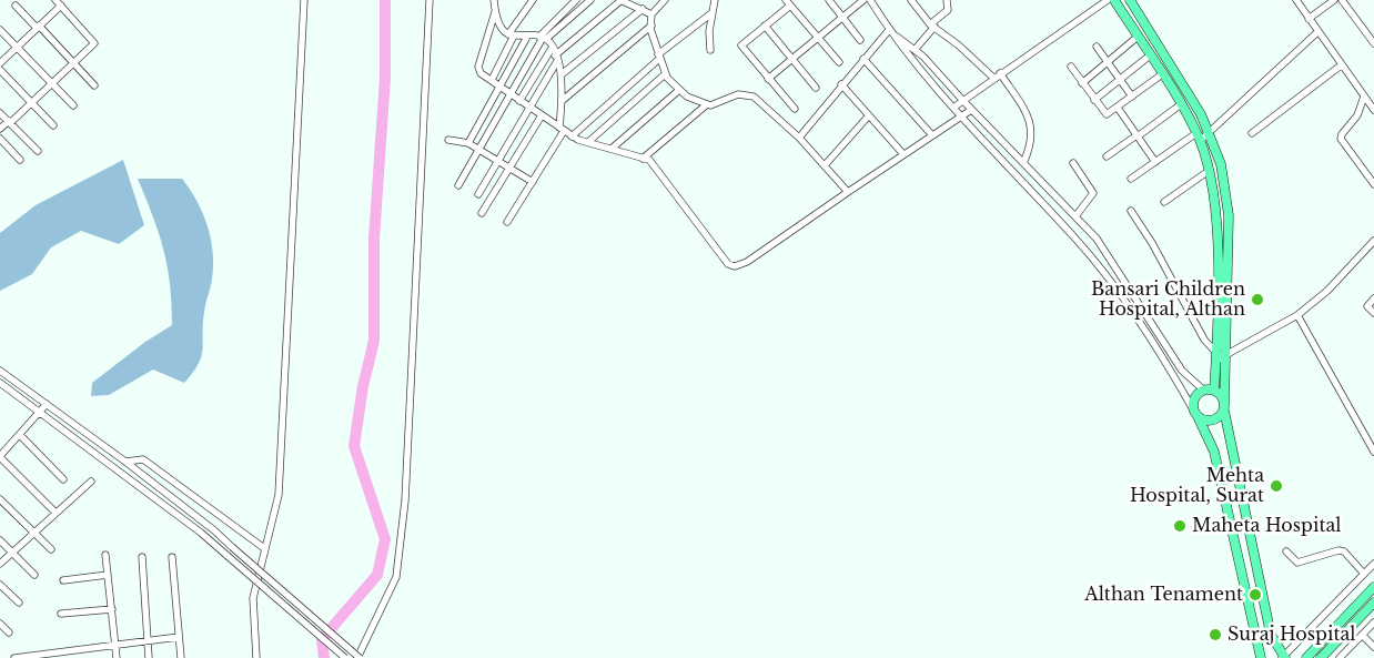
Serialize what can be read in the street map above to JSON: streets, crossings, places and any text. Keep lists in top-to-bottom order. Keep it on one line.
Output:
{"places":["Bansari Children Hospital, Althan","Mehta Hospital, Surat","Maheta Hospital","Althan Tenament","Suraj Hospital"]}
